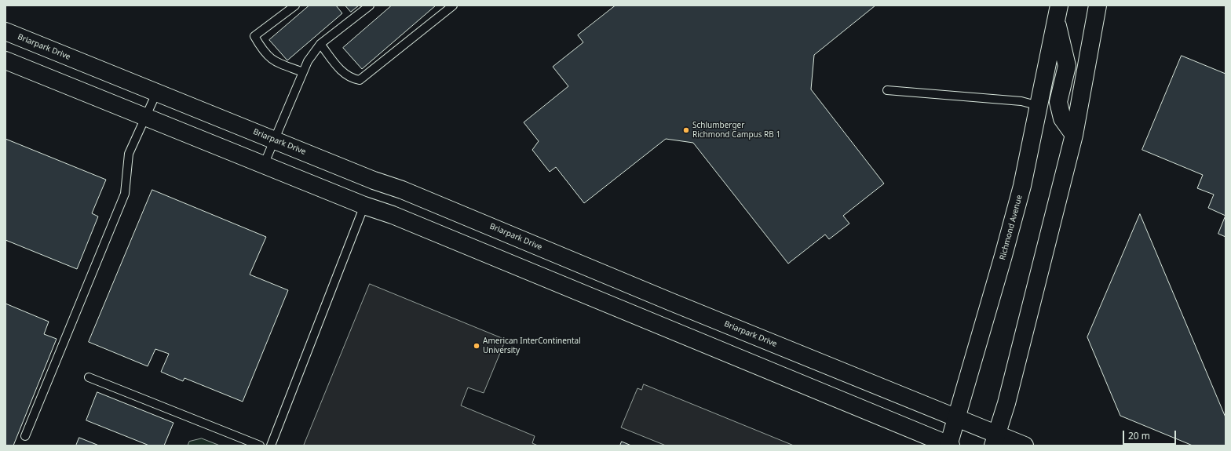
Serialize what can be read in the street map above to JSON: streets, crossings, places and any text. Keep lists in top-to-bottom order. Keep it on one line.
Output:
{"streets":{"street":["Briarpark Drive","Richmond Avenue"]},"crossings":[["Briarpark Drive","Richmond Avenue"]],"places":["Schlumberger Richmond Campus RB 1","American InterContinental University"],"scale_bar":"20 m"}
